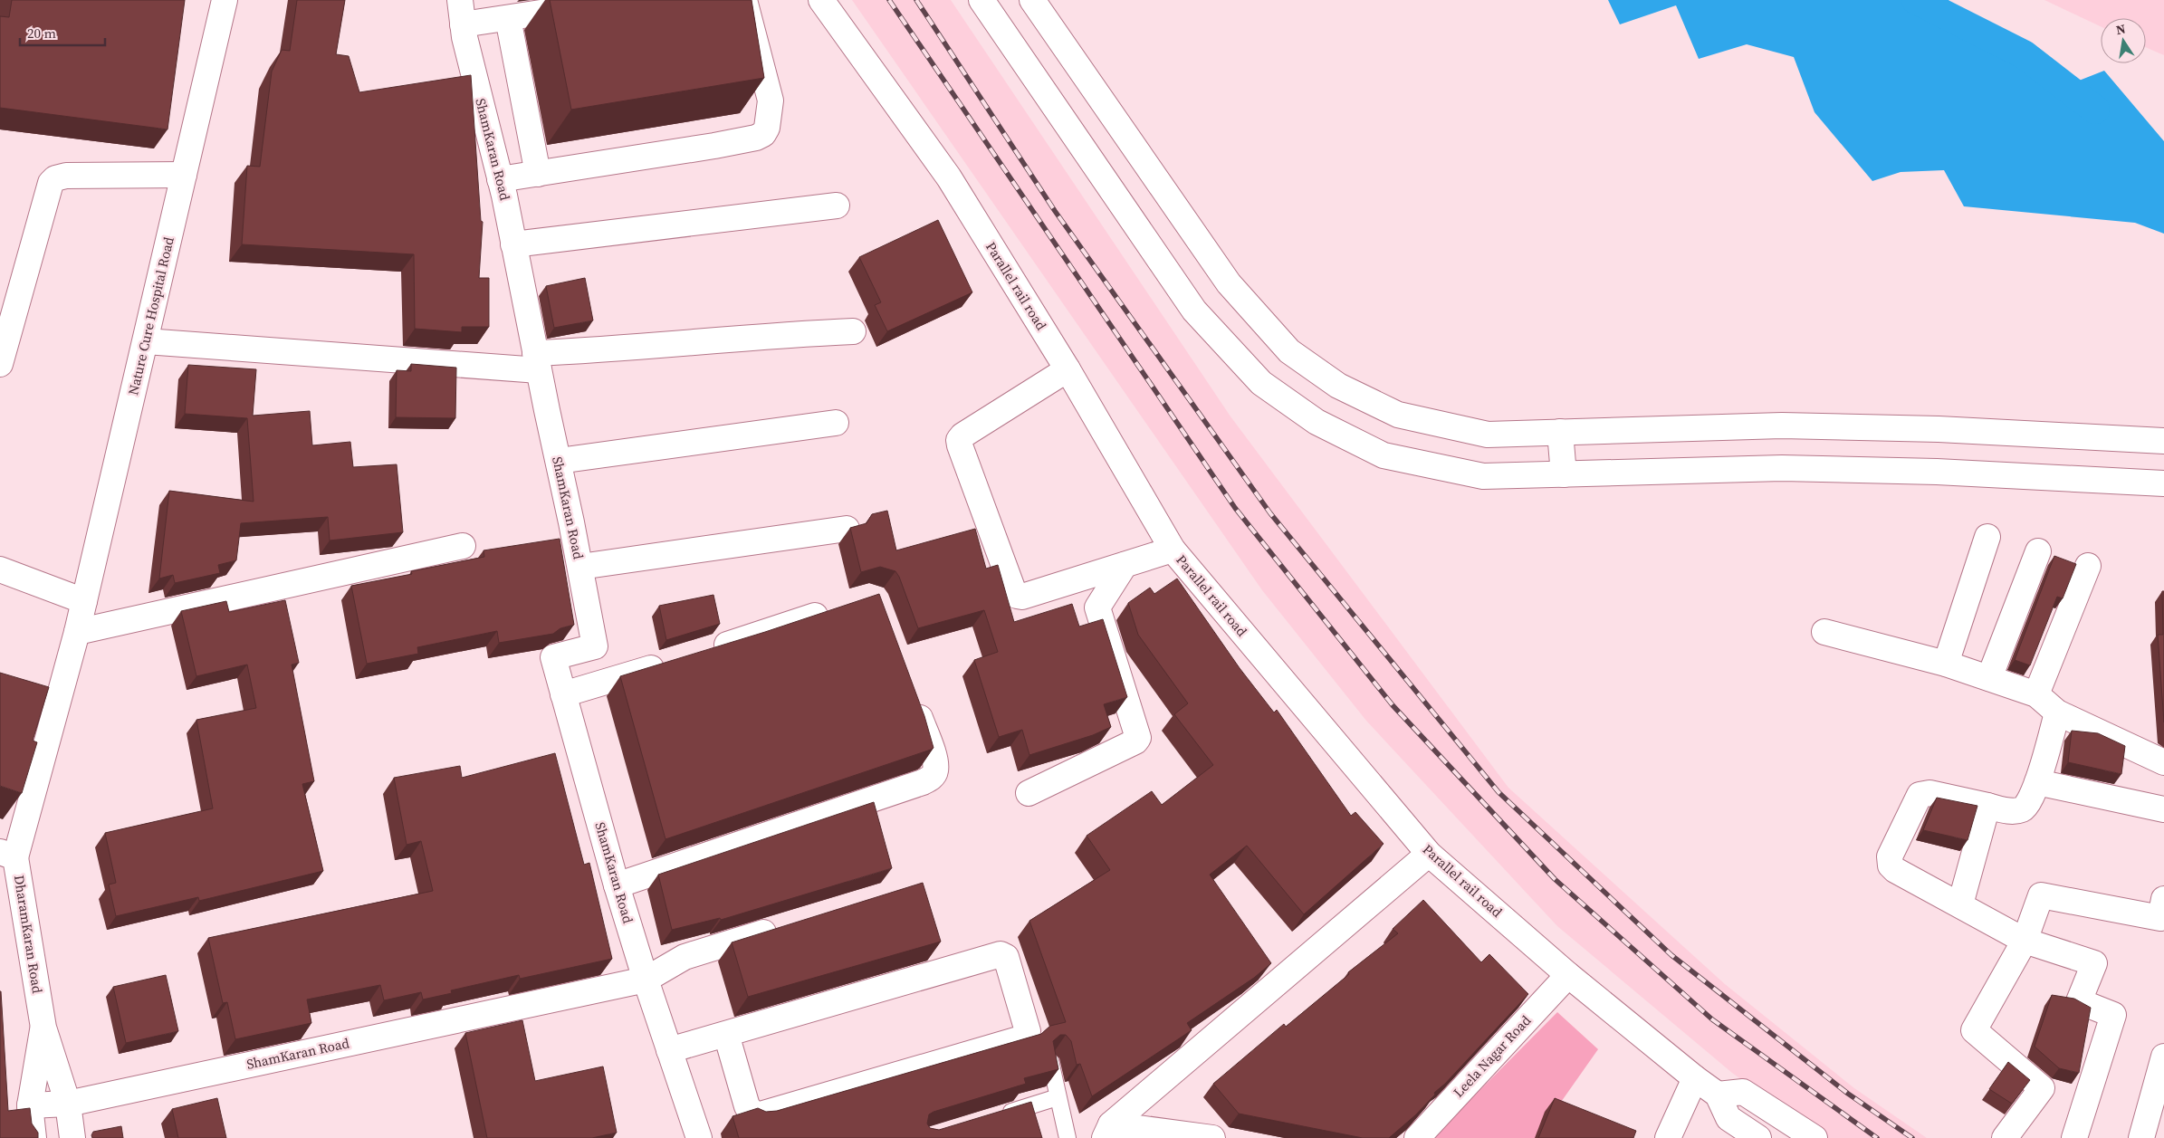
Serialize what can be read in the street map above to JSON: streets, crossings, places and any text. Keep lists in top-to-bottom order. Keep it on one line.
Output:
{"streets":{"street":["ShamKaran Road","Parallel rail road","Nature Cure Hospital Road","DharamKaran Road","Leela Nagar Road"]},"crossings":[["ShamKaran Road","DharamKaran Road"],["Parallel rail road","Leela Nagar Road"],["Nature Cure Hospital Road","DharamKaran Road"]],"scale_bar":"20 m","north":"top"}
